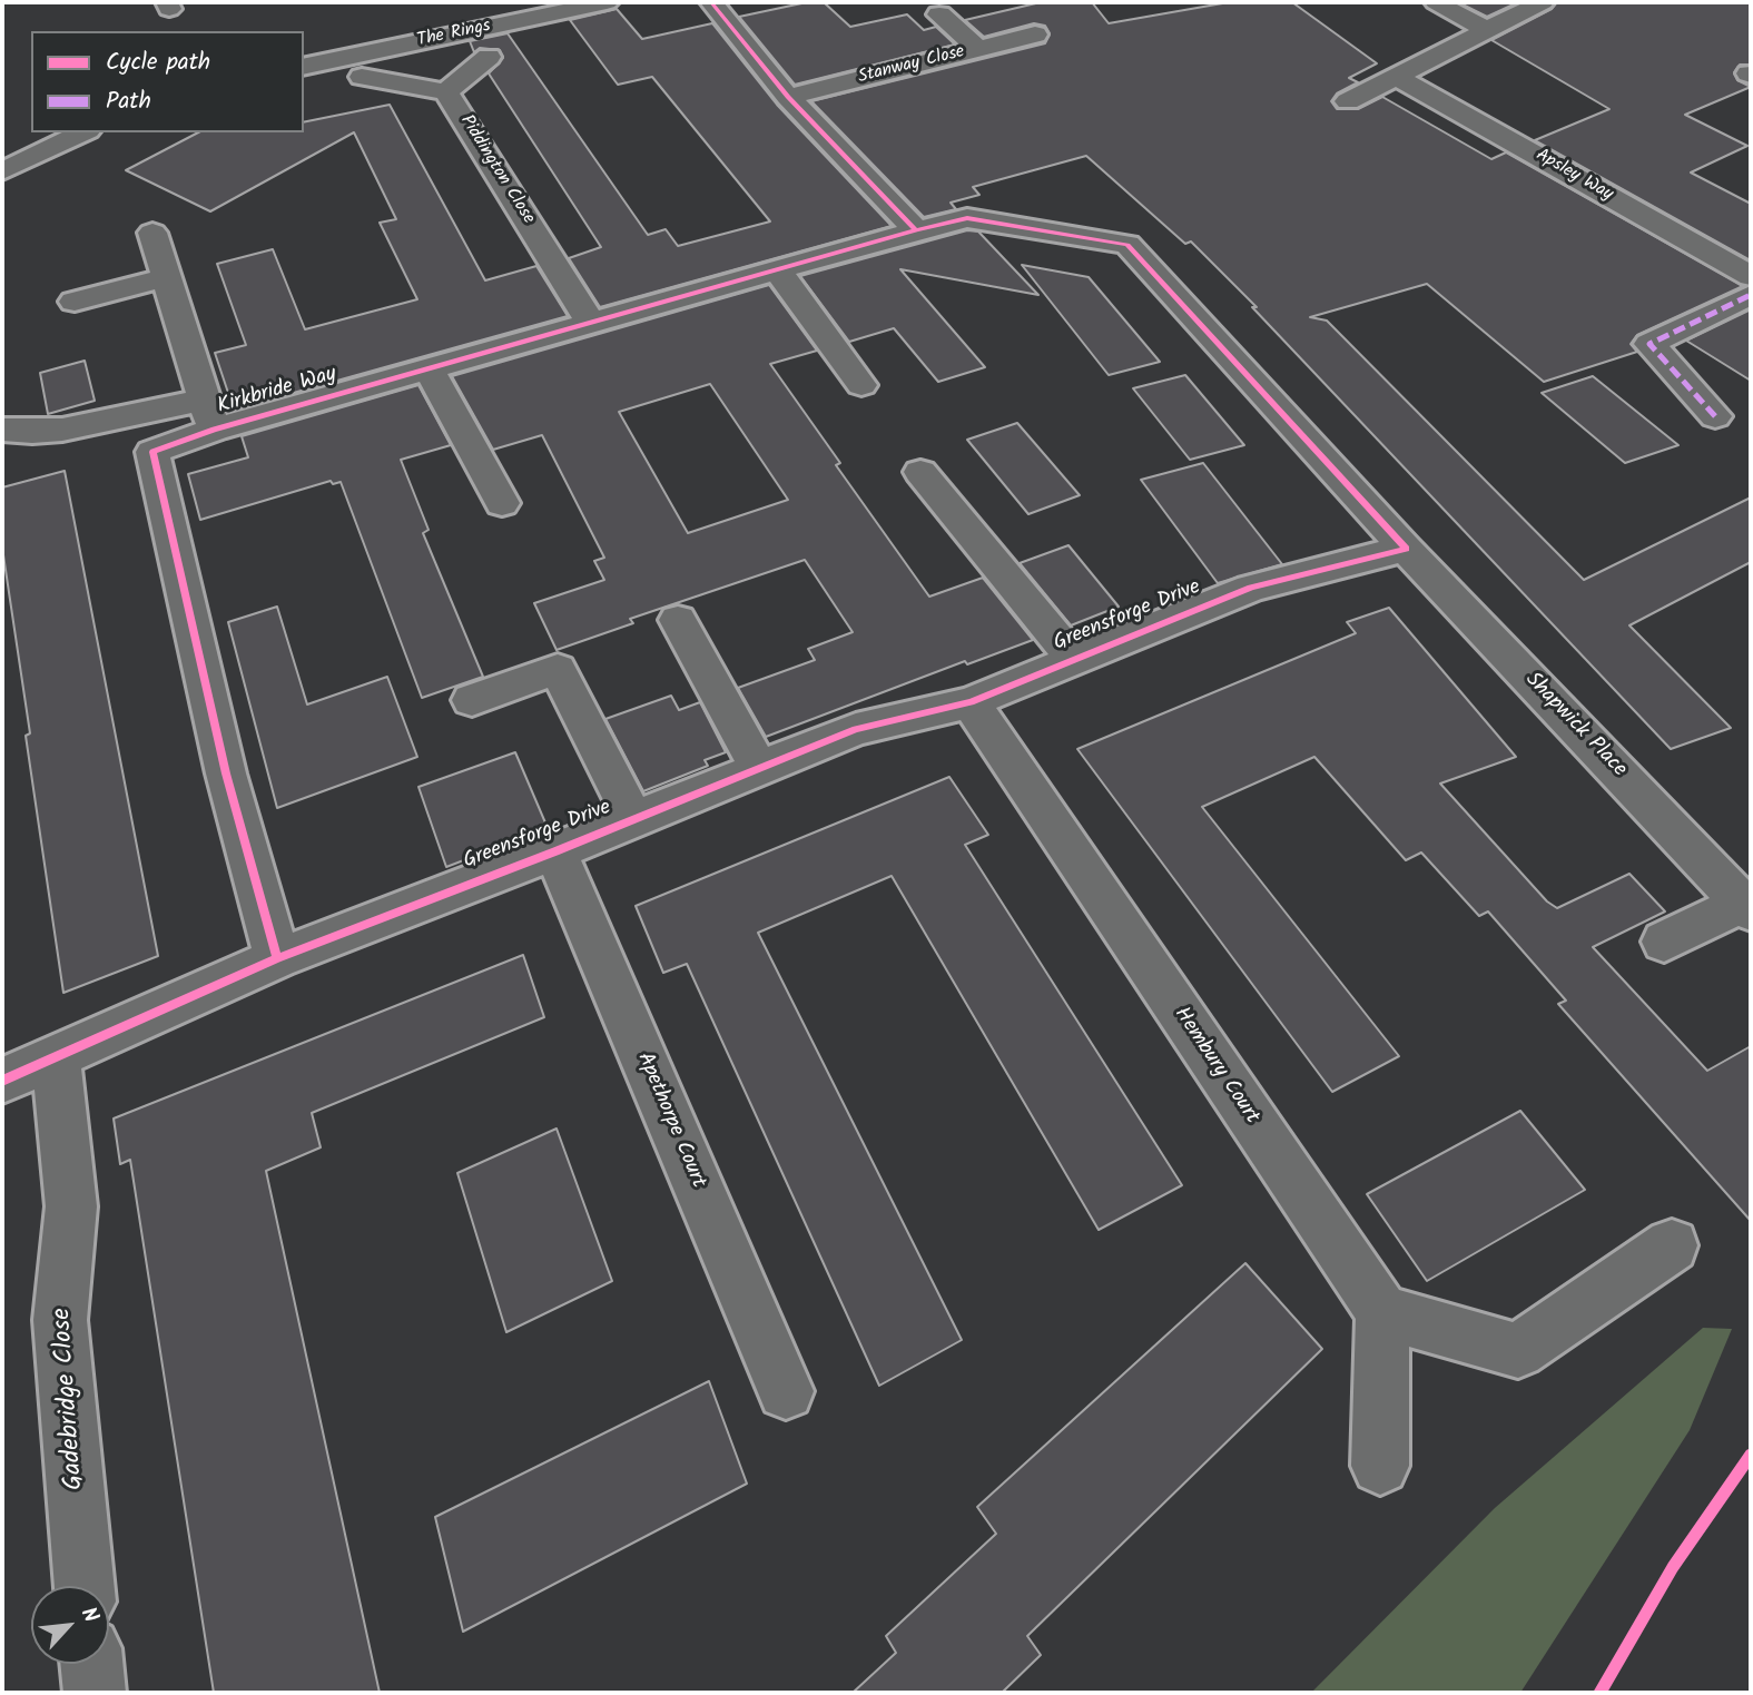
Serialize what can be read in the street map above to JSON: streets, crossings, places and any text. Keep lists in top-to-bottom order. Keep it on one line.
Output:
{"streets":{"street":["The Rings","Stanway Close","Piddington Close","Apsley Way","Kirkbride Way","Greensforge Drive","Shapwick Place","Hembury Court","Apethorpe Court","Gadebridge Close"]},"crossings":[["Piddington Close","Kirkbride Way"],["Kirkbride Way","Greensforge Drive"],["Greensforge Drive","Shapwick Place"],["Greensforge Drive","Hembury Court"],["Greensforge Drive","Apethorpe Court"],["Greensforge Drive","Gadebridge Close"]],"legend":["Cycle path","Path"],"north":"top right"}
